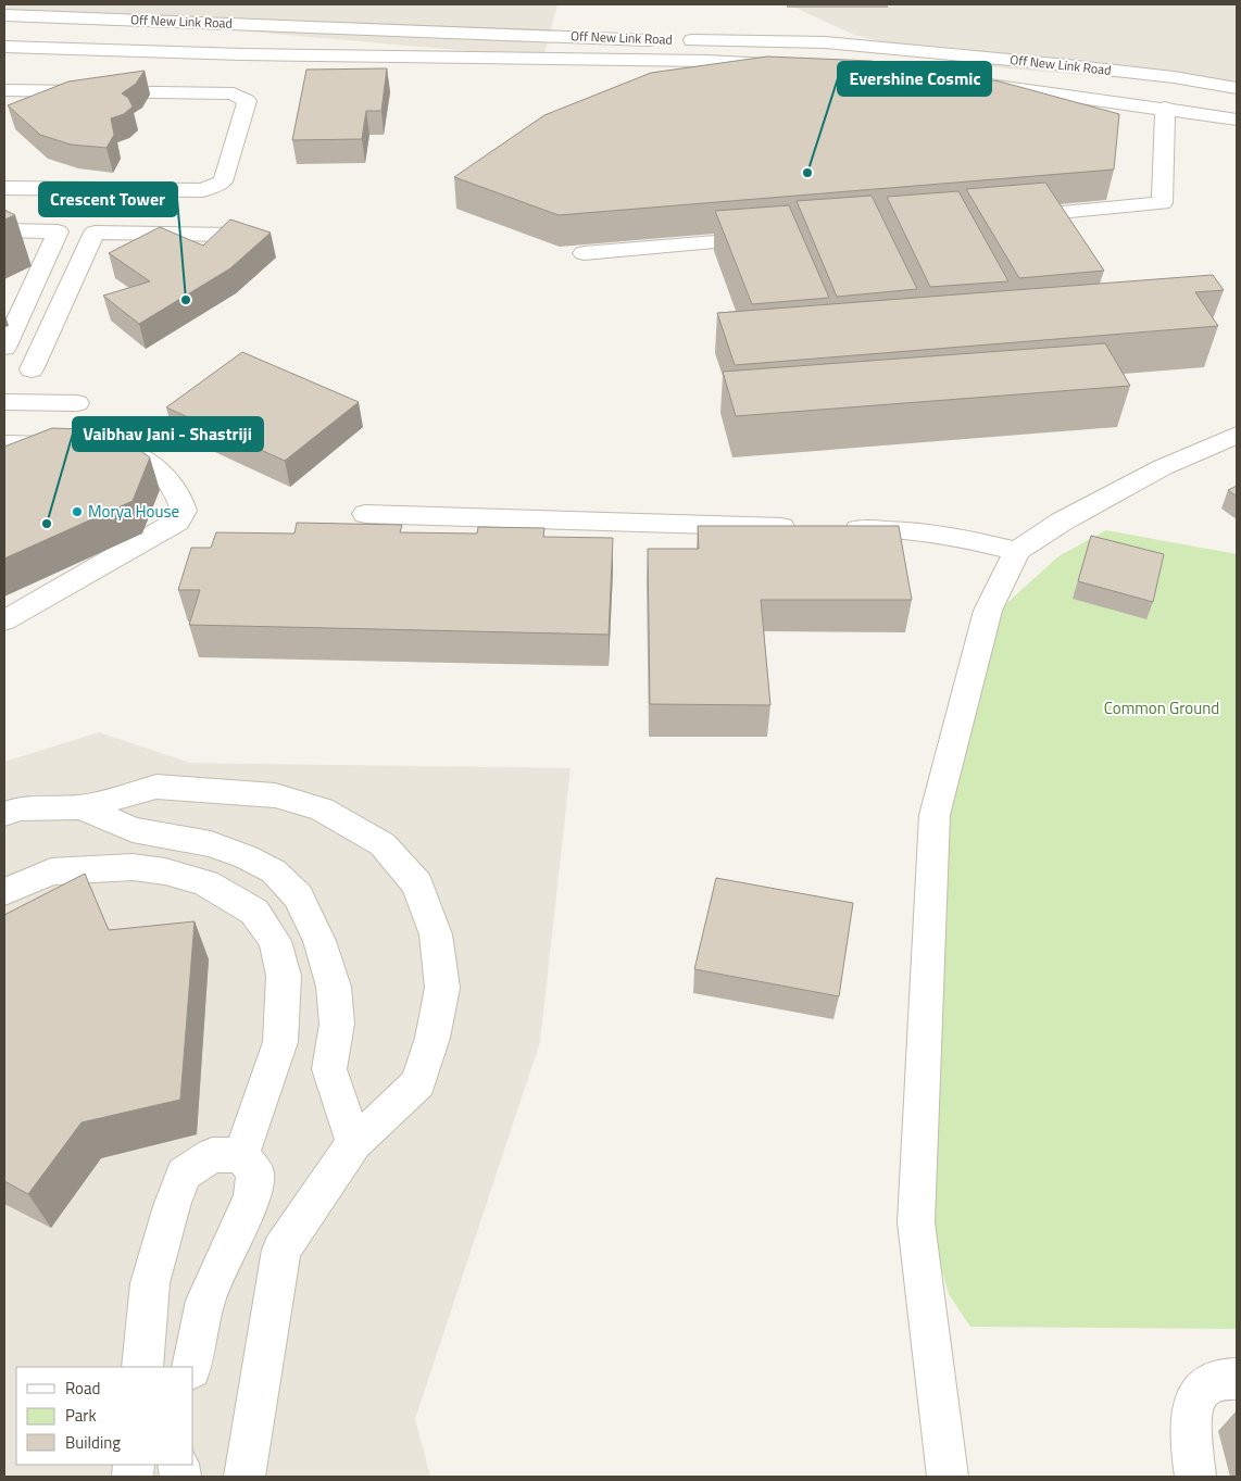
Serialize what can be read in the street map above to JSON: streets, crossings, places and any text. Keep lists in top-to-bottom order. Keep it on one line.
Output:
{"streets":{"street":["Off New Link Road"]},"parks":["Common Ground"],"places":["Evershine Cosmic","Crescent Tower","Morya House","Vaibhav Jani - Shastriji"],"legend":["Road","Park","Building"]}
